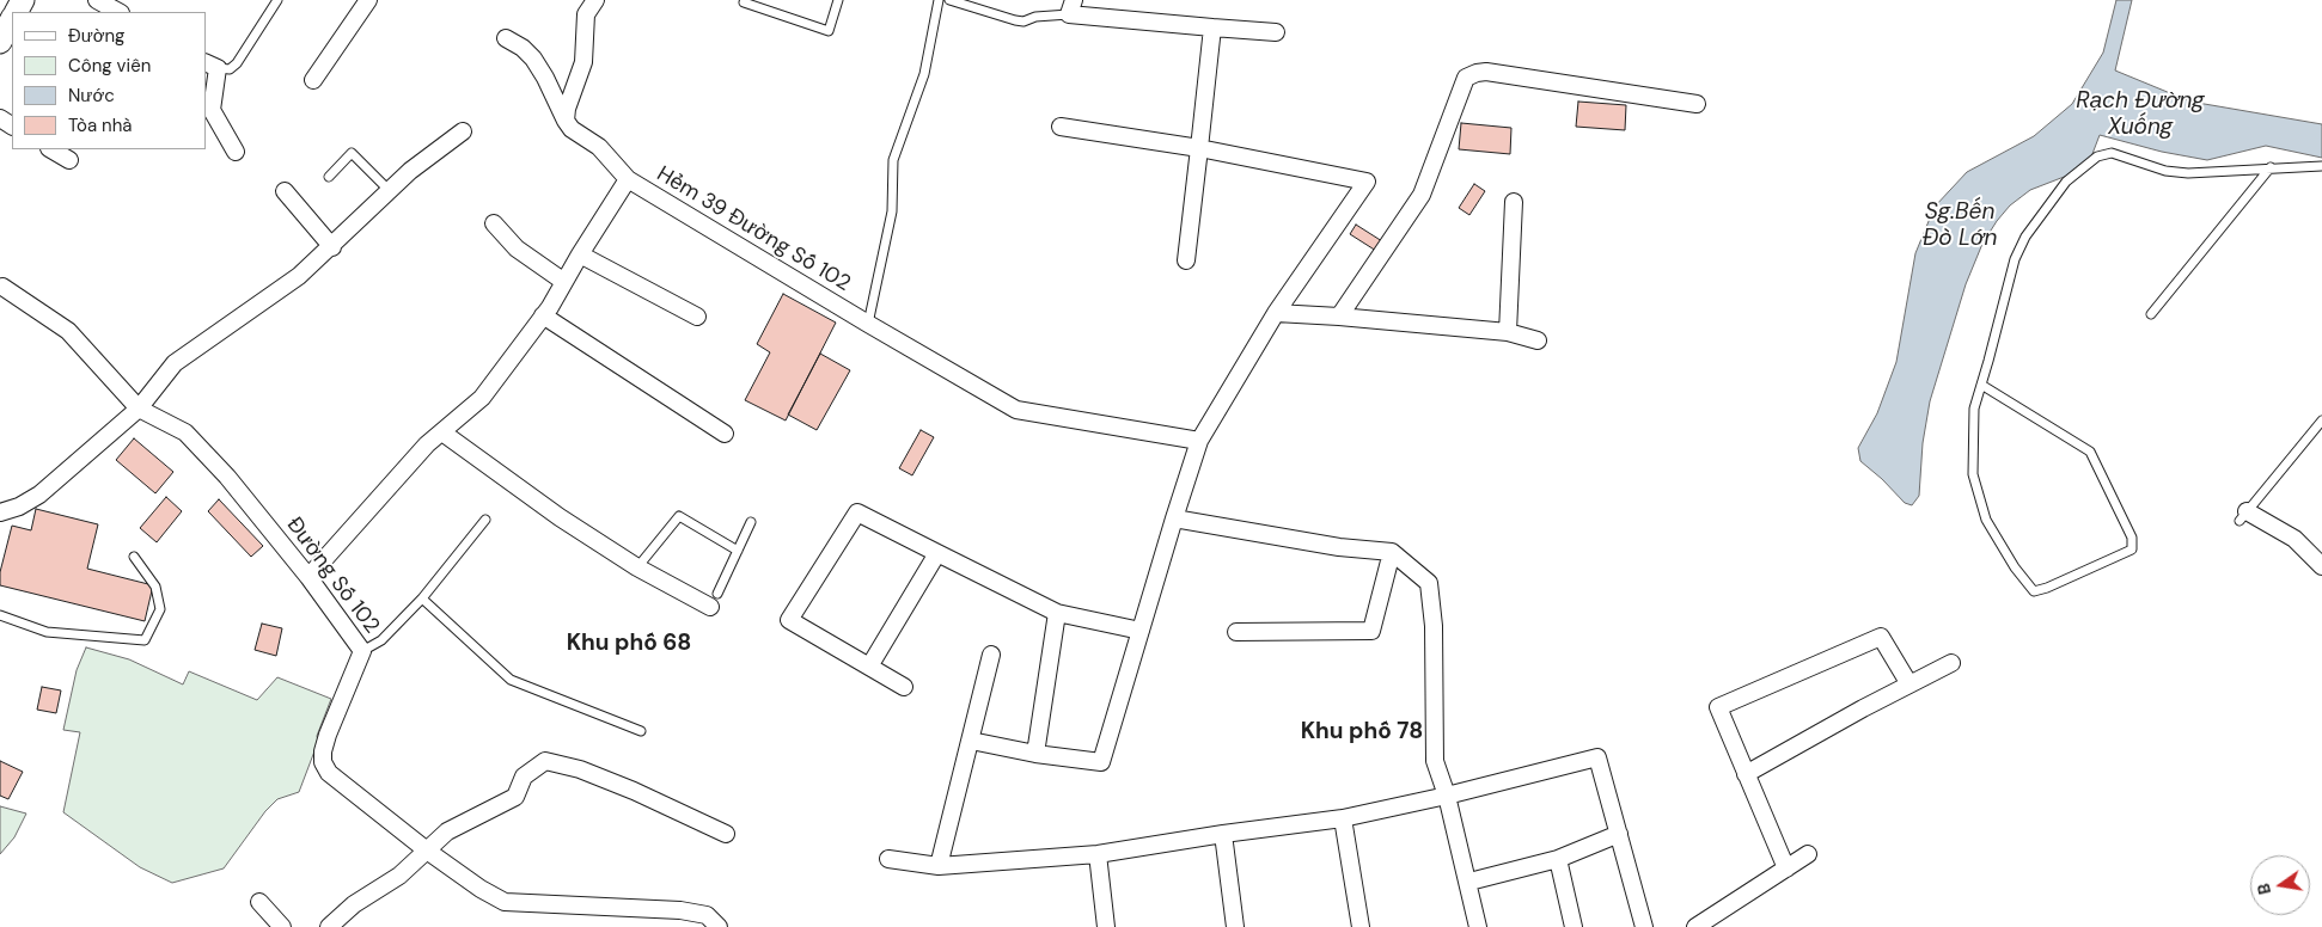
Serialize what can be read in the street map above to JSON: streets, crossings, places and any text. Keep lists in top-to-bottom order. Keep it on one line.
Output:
{"streets":{"street":["Hẻm 39 Đường Số 102","Đường Số 102"]},"crossings":[["Hẻm 39 Đường Số 102","Đường Số 102"]],"districts":["Khu phố 68","Khu phố 78"],"water":["Rạch Đường Xuống","Sg.Bến Đò Lớn"],"legend":["Đường","Công viên","Nước","Tòa nhà"],"north":"left"}
